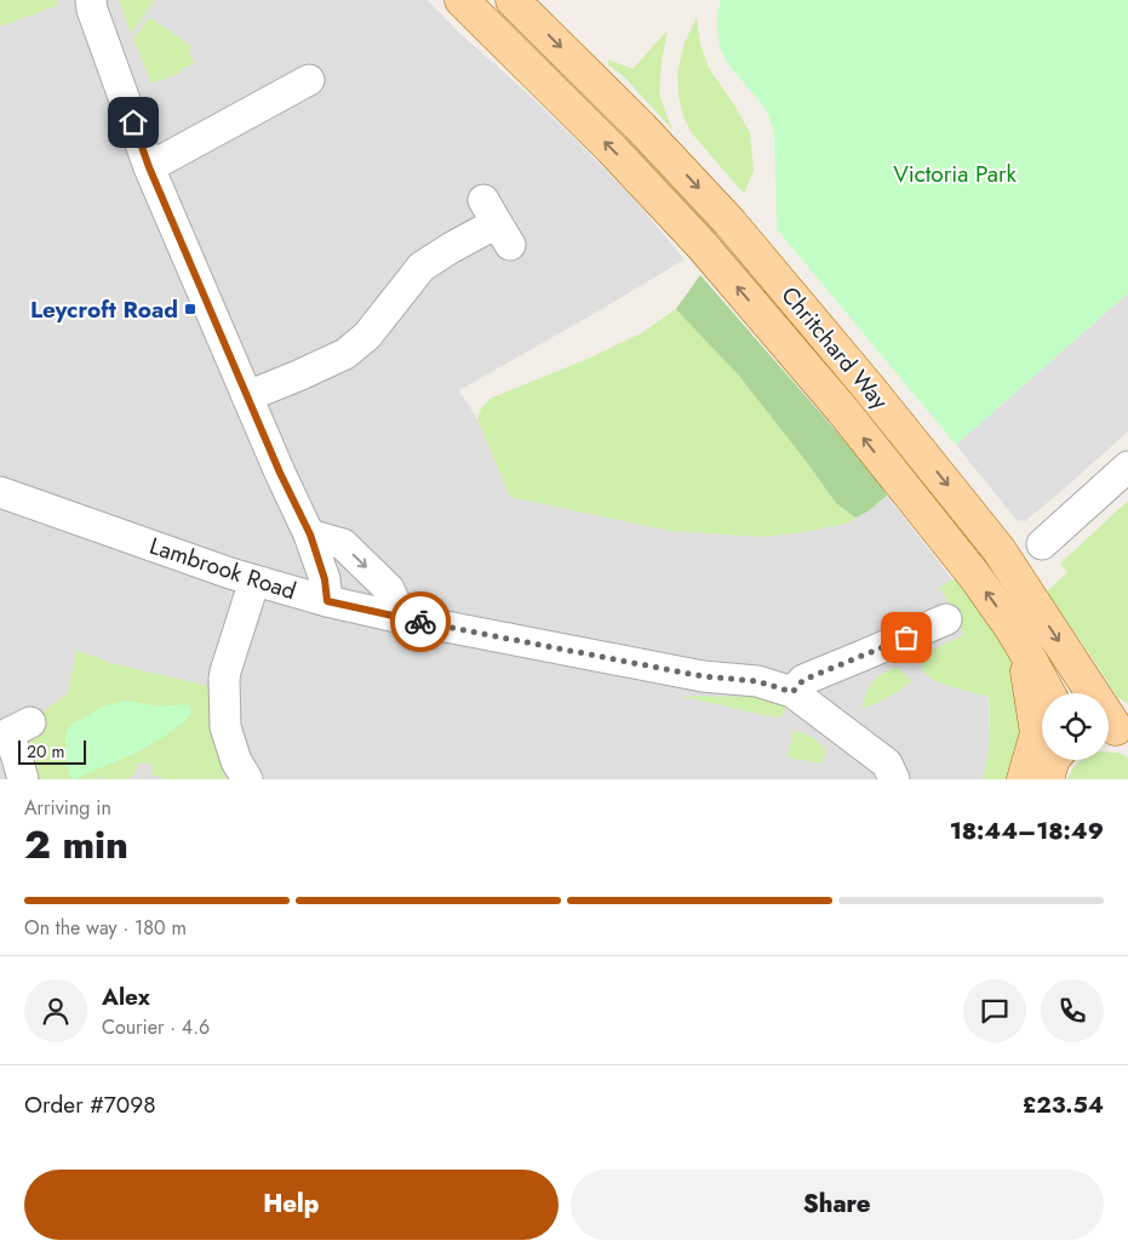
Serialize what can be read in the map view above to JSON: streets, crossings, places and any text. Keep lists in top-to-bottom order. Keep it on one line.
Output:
{"streets":{"main road":["Chritchard Way"],"street":["Lambrook Road"]},"parks":["Victoria Park"],"places":{"transit":["Leycroft Road"]},"scale_bar":"20 m","page":{"scale":"20 m","heading":["2 min","Arriving in","18:44–18:49"],"panel":["Alex","Courier · 4.6","Order #7098","£23.54"],"bar":"On the way · 180 m","buttons":["Help","Share"]}}
